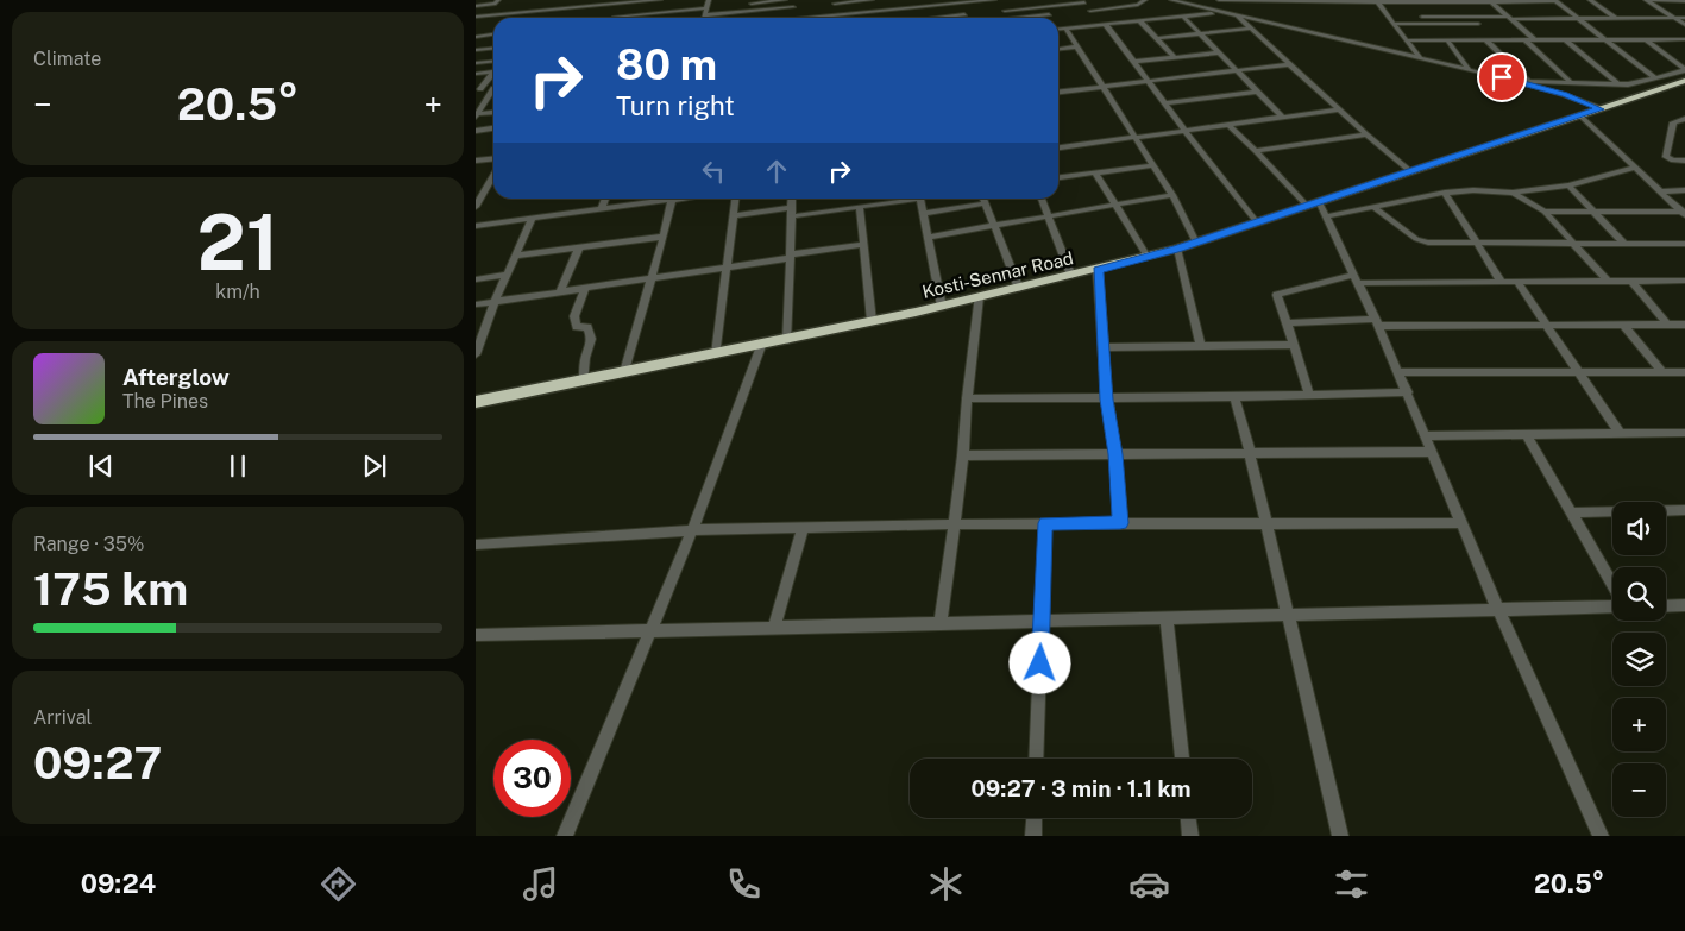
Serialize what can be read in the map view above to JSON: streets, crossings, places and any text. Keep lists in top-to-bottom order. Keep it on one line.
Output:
{"streets":{"highway":["Kosti-Sennar Road"]},"page":{"tile":["Climate",["21","km/h"],["Range · 35%","175 km"],["Arrival","09:27"]],"turn":["80 m","Turn right"],"heat":["−","20.5°","+"],"song":["Afterglow","The Pines"],"map_buttons":["+","−"],"limit":"30","trip":"09:27 · 3 min · 1.1 km","tabs":["09:24","20.5°"]}}
